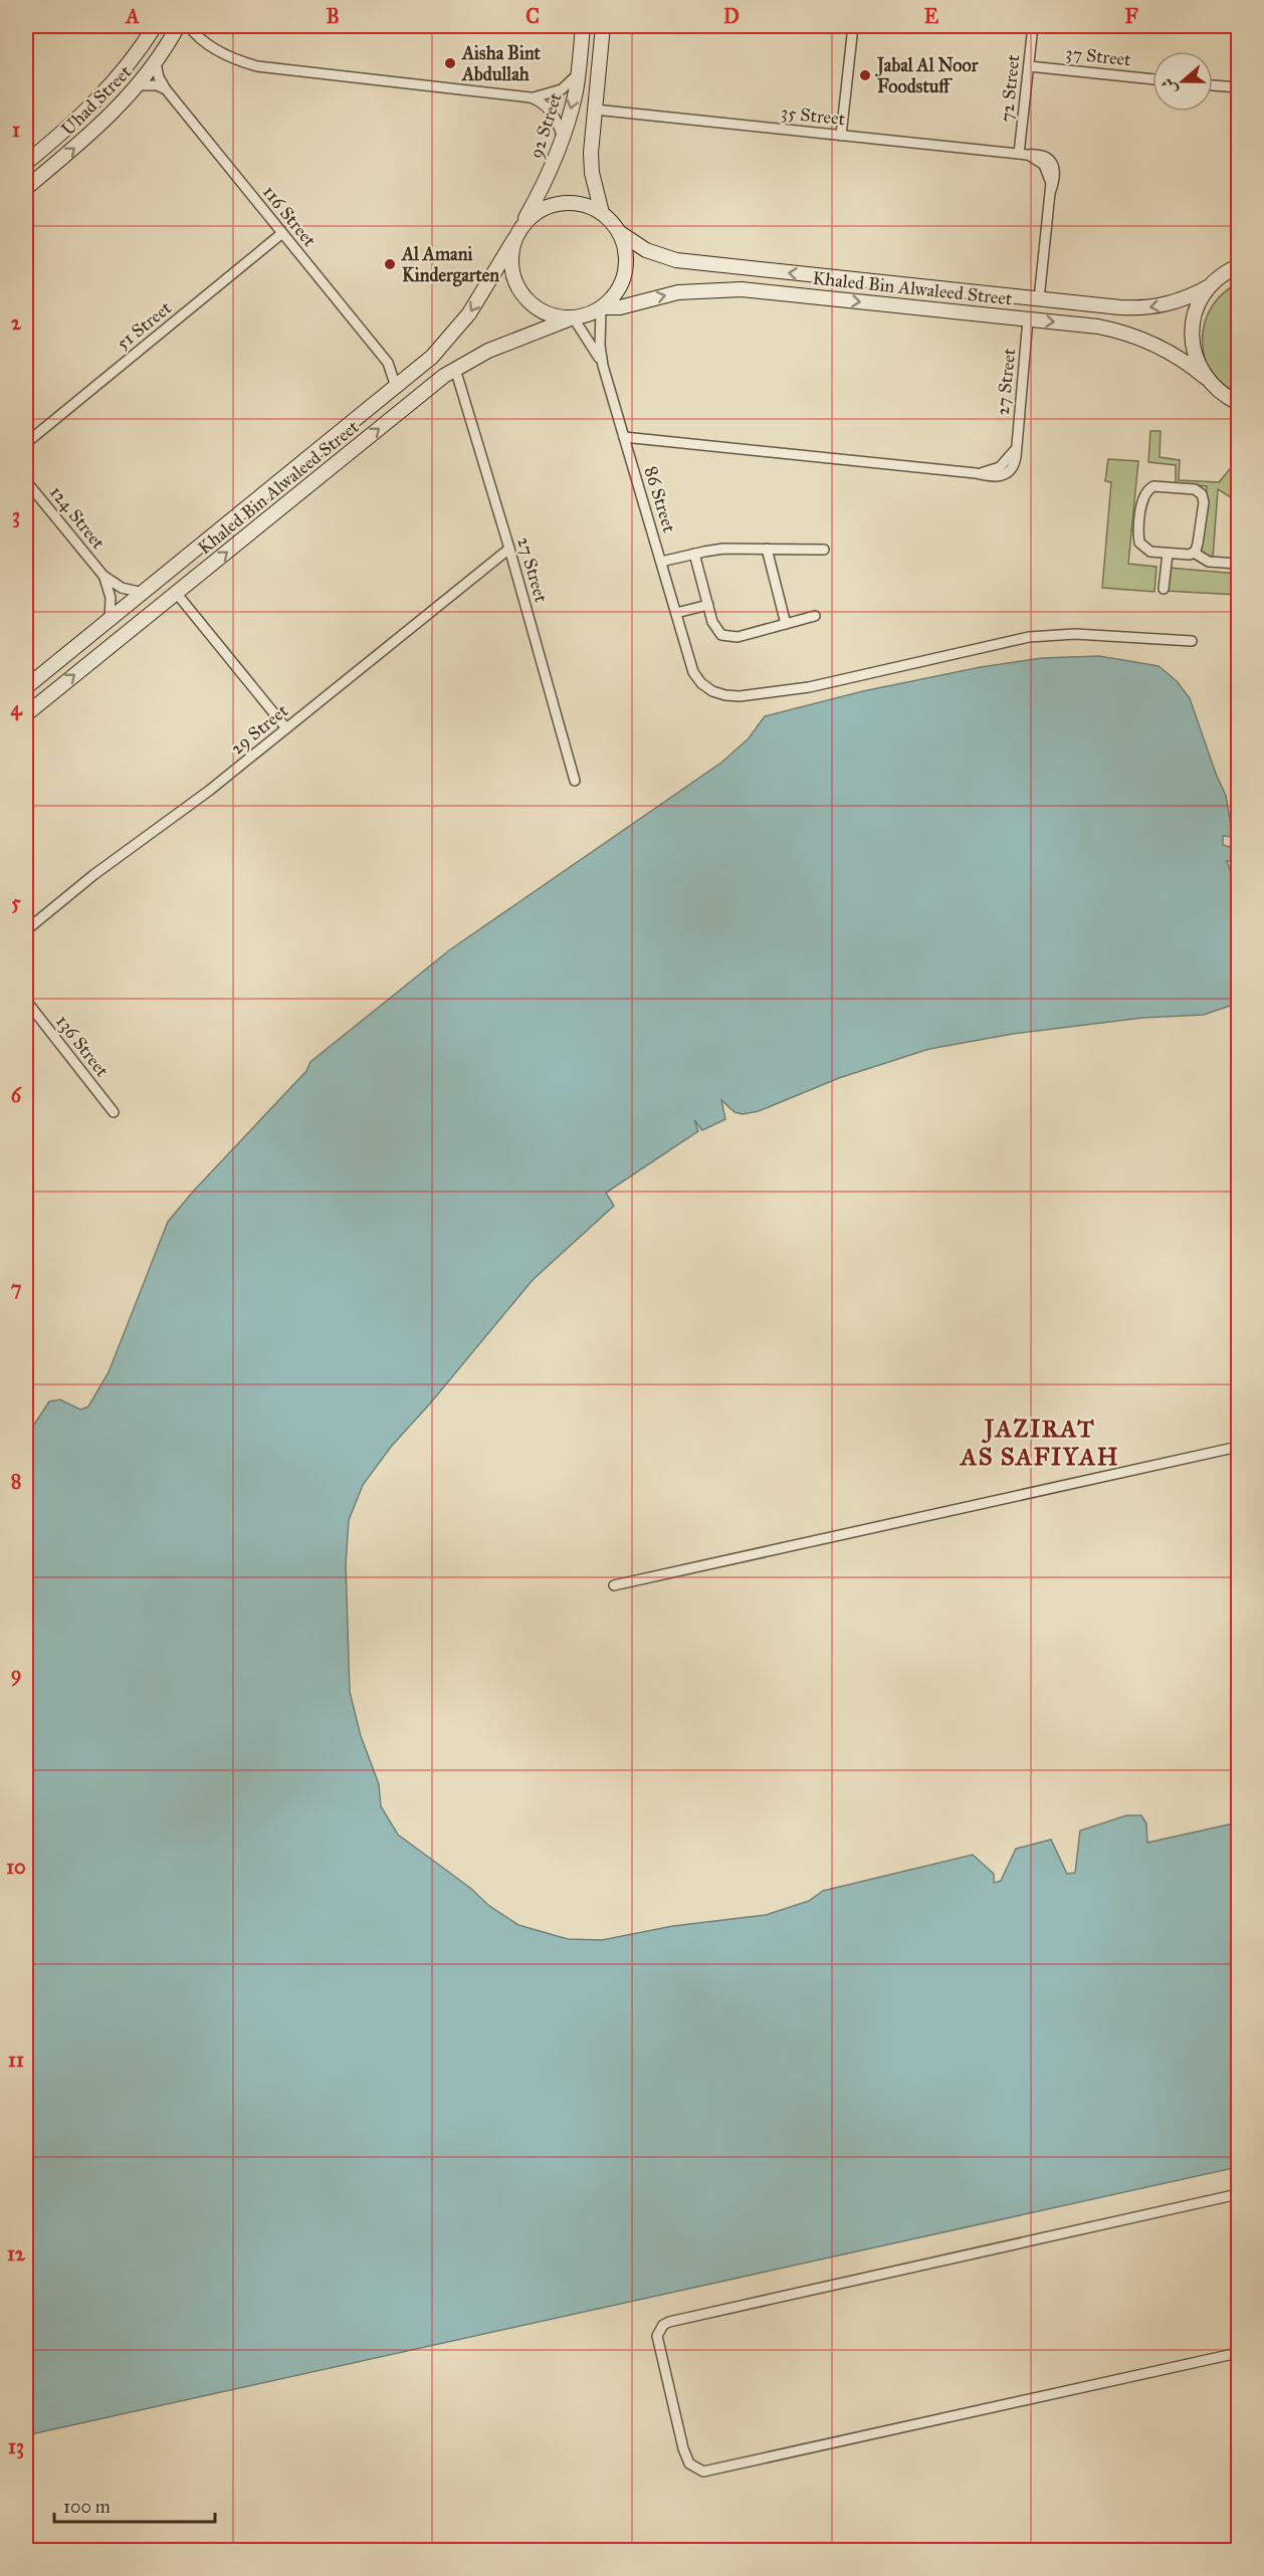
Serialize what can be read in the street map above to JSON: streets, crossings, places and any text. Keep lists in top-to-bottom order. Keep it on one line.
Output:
{"streets":{"main road":["Uhad Street","92 Street","Khaled Bin Alwaleed Street"],"street":["37 Street","72 Street","35 Street","116 Street","51 Street","27 Street","86 Street","124 Street","29 Street","136 Street"]},"crossings":[["37 Street","72 Street"],["72 Street","35 Street"],["Uhad Street","116 Street"],["92 Street","Khaled Bin Alwaleed Street"],["92 Street","86 Street"],["116 Street","Khaled Bin Alwaleed Street"],["116 Street","51 Street"],["Khaled Bin Alwaleed Street","27 Street"],["Khaled Bin Alwaleed Street","86 Street"],["Khaled Bin Alwaleed Street","124 Street"],["27 Street","86 Street"],["27 Street","29 Street"]],"districts":["JAZIRAT AS SAFIYAH"],"places":["Aisha Bint Abdullah","Jabal Al Noor Foodstuff","Al Amani Kindergarten"],"scale_bar":"100 m","north":"left","grid":{"columns":["A","B","C","D","E","F"],"rows":["1","2","3","4","5","6","7","8","9","10","11","12","13"]}}
